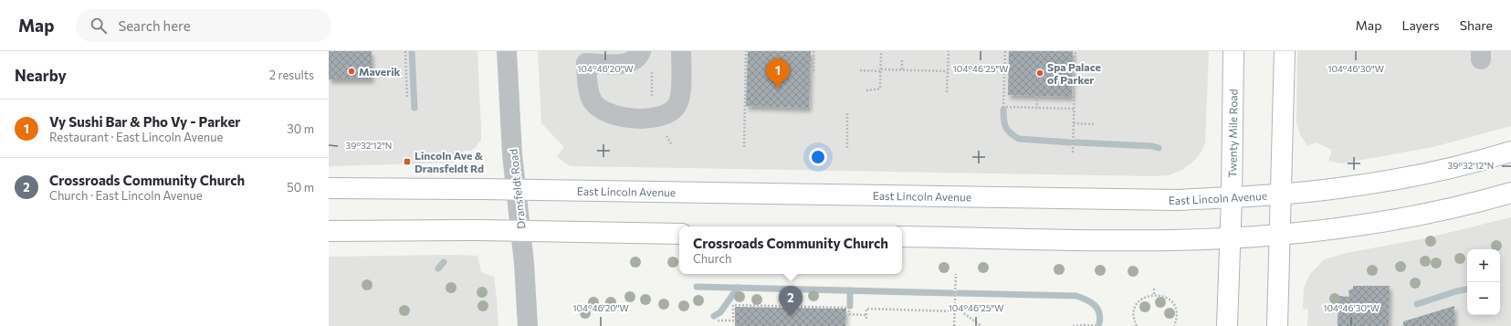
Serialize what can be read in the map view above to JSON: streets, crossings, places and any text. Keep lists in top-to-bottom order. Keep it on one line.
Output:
{"streets":{"main road":["Twenty Mile Road","East Lincoln Avenue"],"street":["Dransfeldt Road"]},"crossings":[["Twenty Mile Road","East Lincoln Avenue"],["Dransfeldt Road","East Lincoln Avenue"]],"places":{"other":["Maverik","Spa Palace of Parker"],"transit":["Lincoln Ave & Dransfeldt Rd"]},"page":{"header":"Map","search":"Search here","nav":["Map","Layers","Share"],"heading":["Nearby","2 results"],"pins":["1","2"],"list":[{"mark":"1","name":"Vy Sushi Bar & Pho Vy - Parker","note":"Restaurant · East Lincoln Avenue","value":"30 m"},{"mark":"2","name":"Crossroads Community Church","note":"Church · East Lincoln Avenue","value":"50 m"}],"popup":["Crossroads Community Church","Church"],"map_buttons":["+","−"]},"coordinates":["104°46'20\"W","104°46'25\"W","104°46'30\"W","39°32'12\"N"]}
